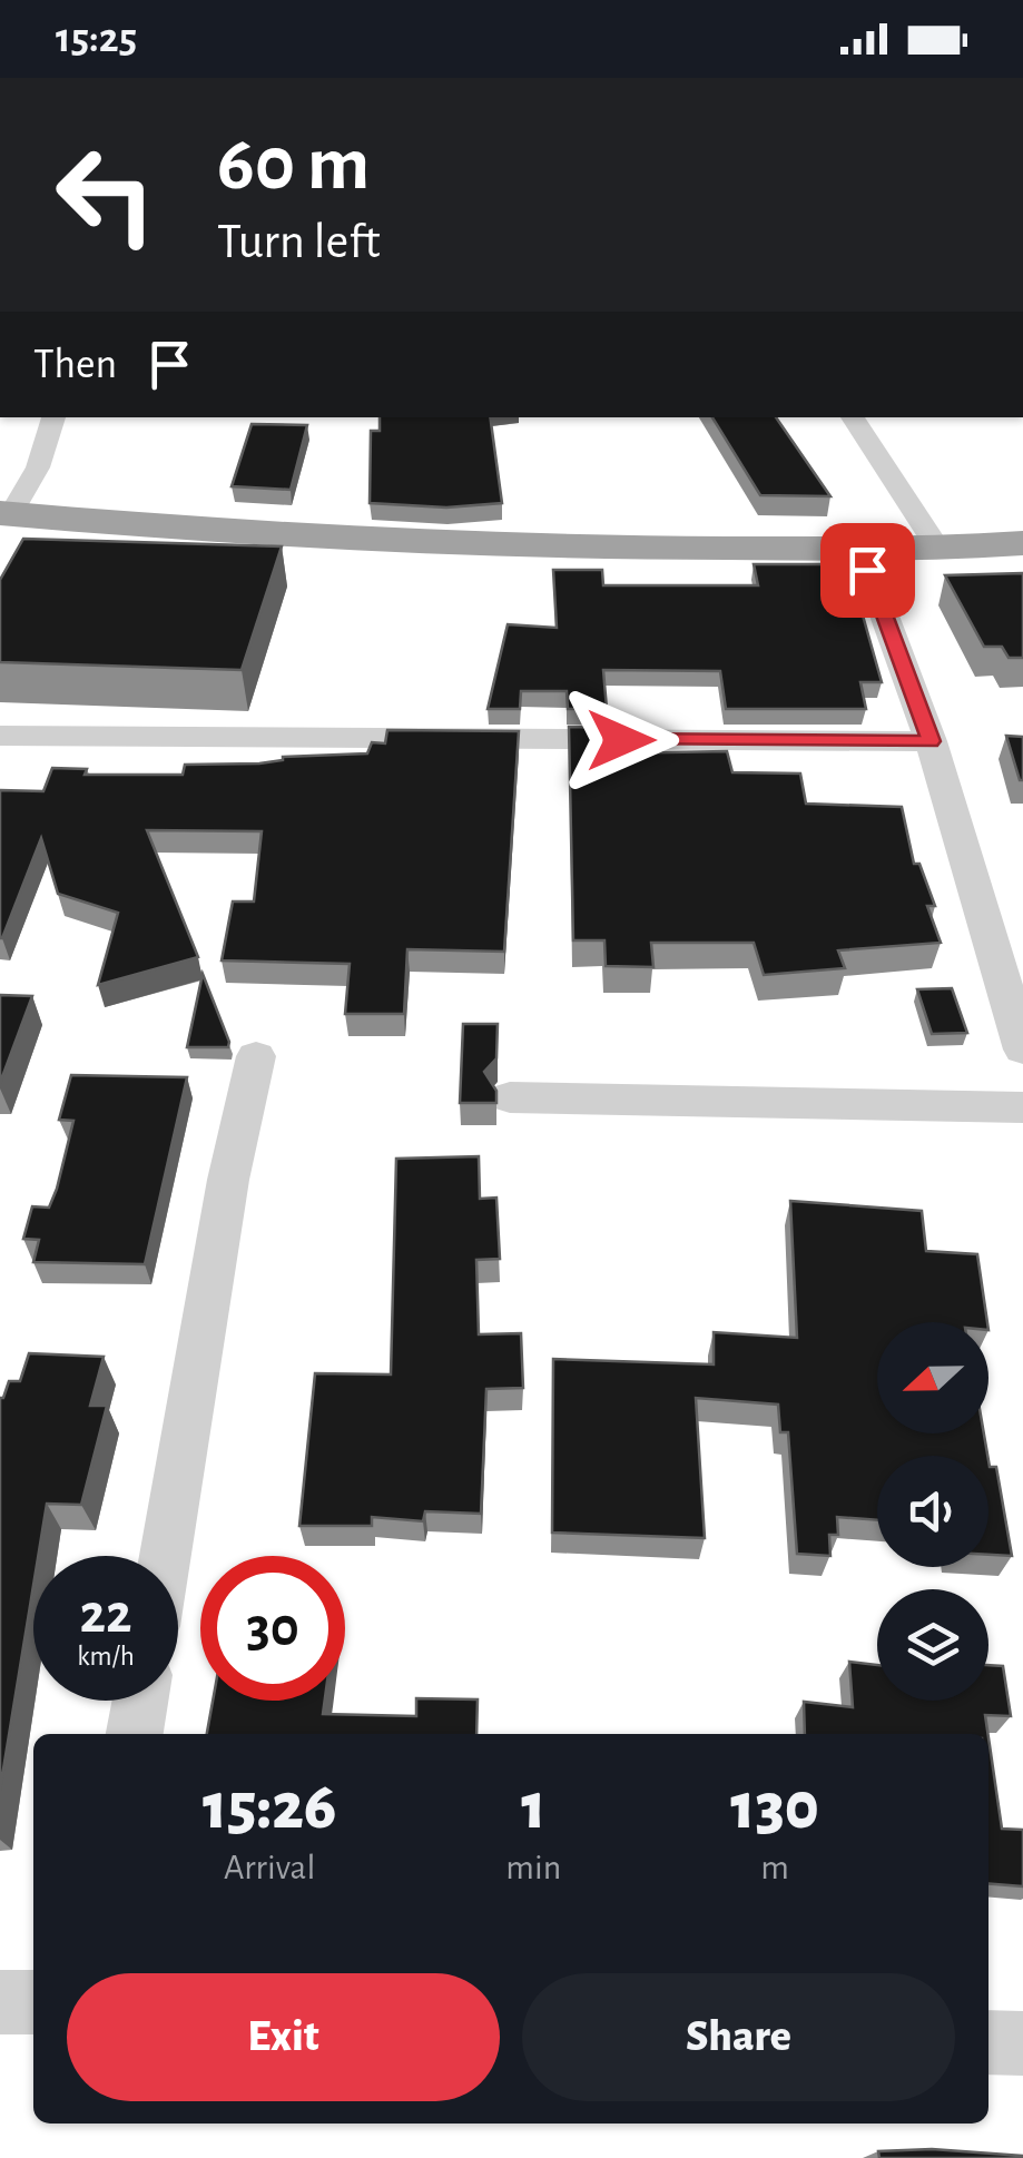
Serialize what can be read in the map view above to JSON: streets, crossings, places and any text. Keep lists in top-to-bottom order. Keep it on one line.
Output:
{"north":"left","page":{"status":"15:25","turn":["60 m","Turn left"],"then":"Then","speed":"22 km/h","limit":"30","eta":["15:26","Arrival","1","min","130","m"],"buttons":["Exit","Share"]}}
